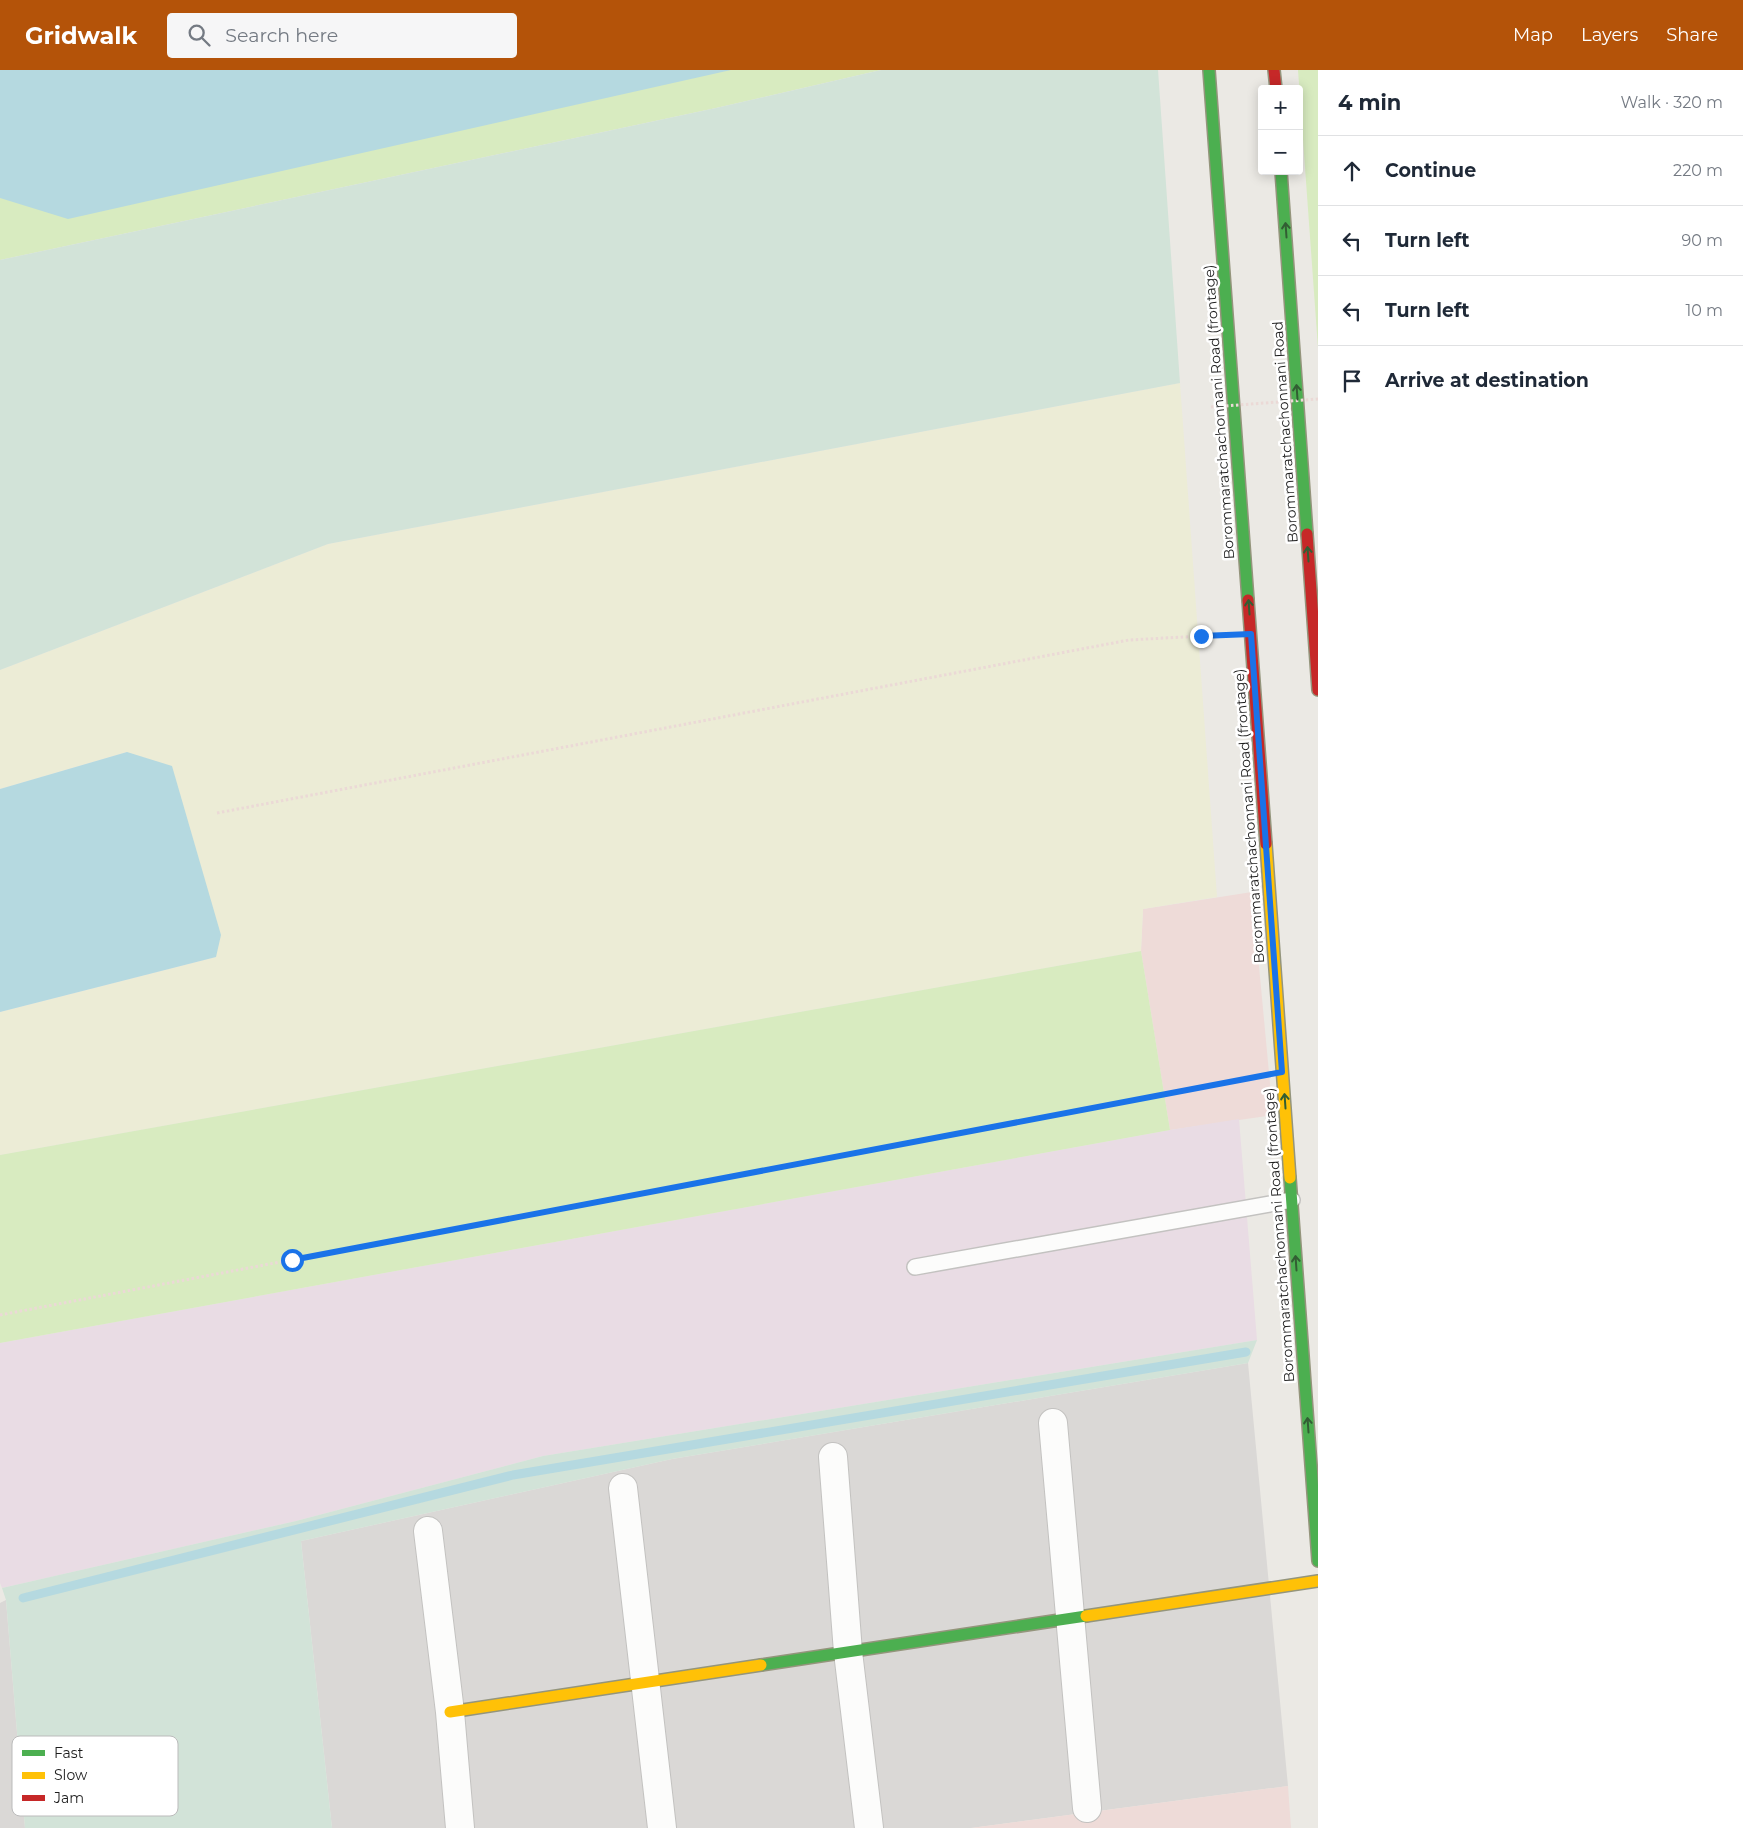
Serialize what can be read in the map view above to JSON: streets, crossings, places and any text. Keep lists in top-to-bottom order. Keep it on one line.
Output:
{"streets":{"main road":["Borommaratchachonnani Road (frontage)","Borommaratchachonnani Road"]},"one_way":["Borommaratchachonnani Road (frontage)","Borommaratchachonnani Road"],"legend":["Fast","Slow","Jam"],"page":{"header":"Gridwalk","search":"Search here","nav":["Map","Layers","Share"],"heading":["4 min","Walk · 320 m"],"map_buttons":["+","−"],"list":[["Continue","220 m"],["Turn left","90 m"],["Turn left","10 m"],"Arrive at destination"]}}
